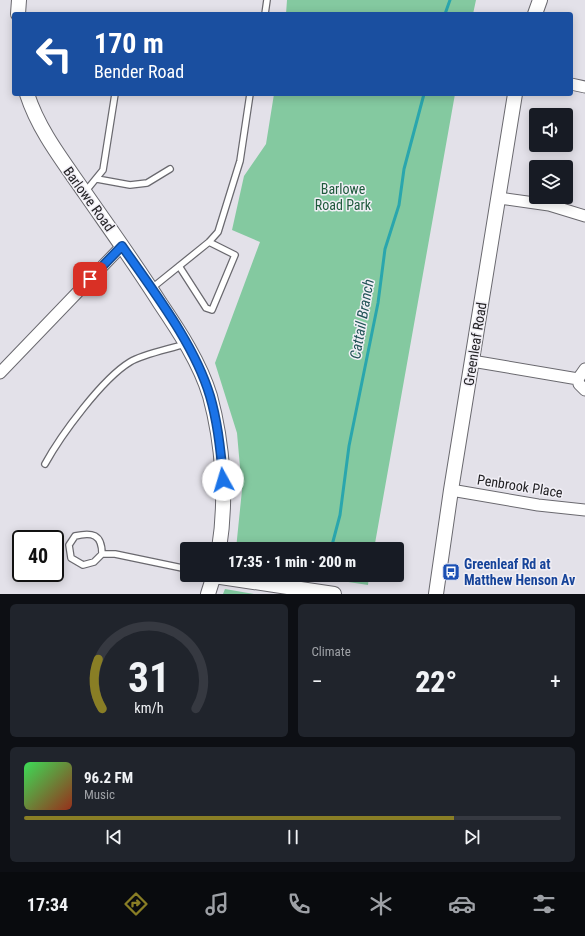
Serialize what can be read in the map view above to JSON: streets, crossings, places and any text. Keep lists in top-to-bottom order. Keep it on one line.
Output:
{"streets":{"street":["Barlowe Road","Greenleaf Road","Penbrook Place"]},"crossings":[["Greenleaf Road","Penbrook Place"]],"water":["Cattail Branch"],"parks":["Barlowe Road Park"],"places":{"bus stop":["Greenleaf Rd at Matthew Henson Av"]},"page":{"turn":["170 m","Bender Road"],"limit":"40","trip":"17:35 · 1 min · 200 m","tile":"Climate","heat":["−","22°","+"],"song":["96.2 FM","Music"],"tabs":"17:34","gauge":["31","km/h"]}}
